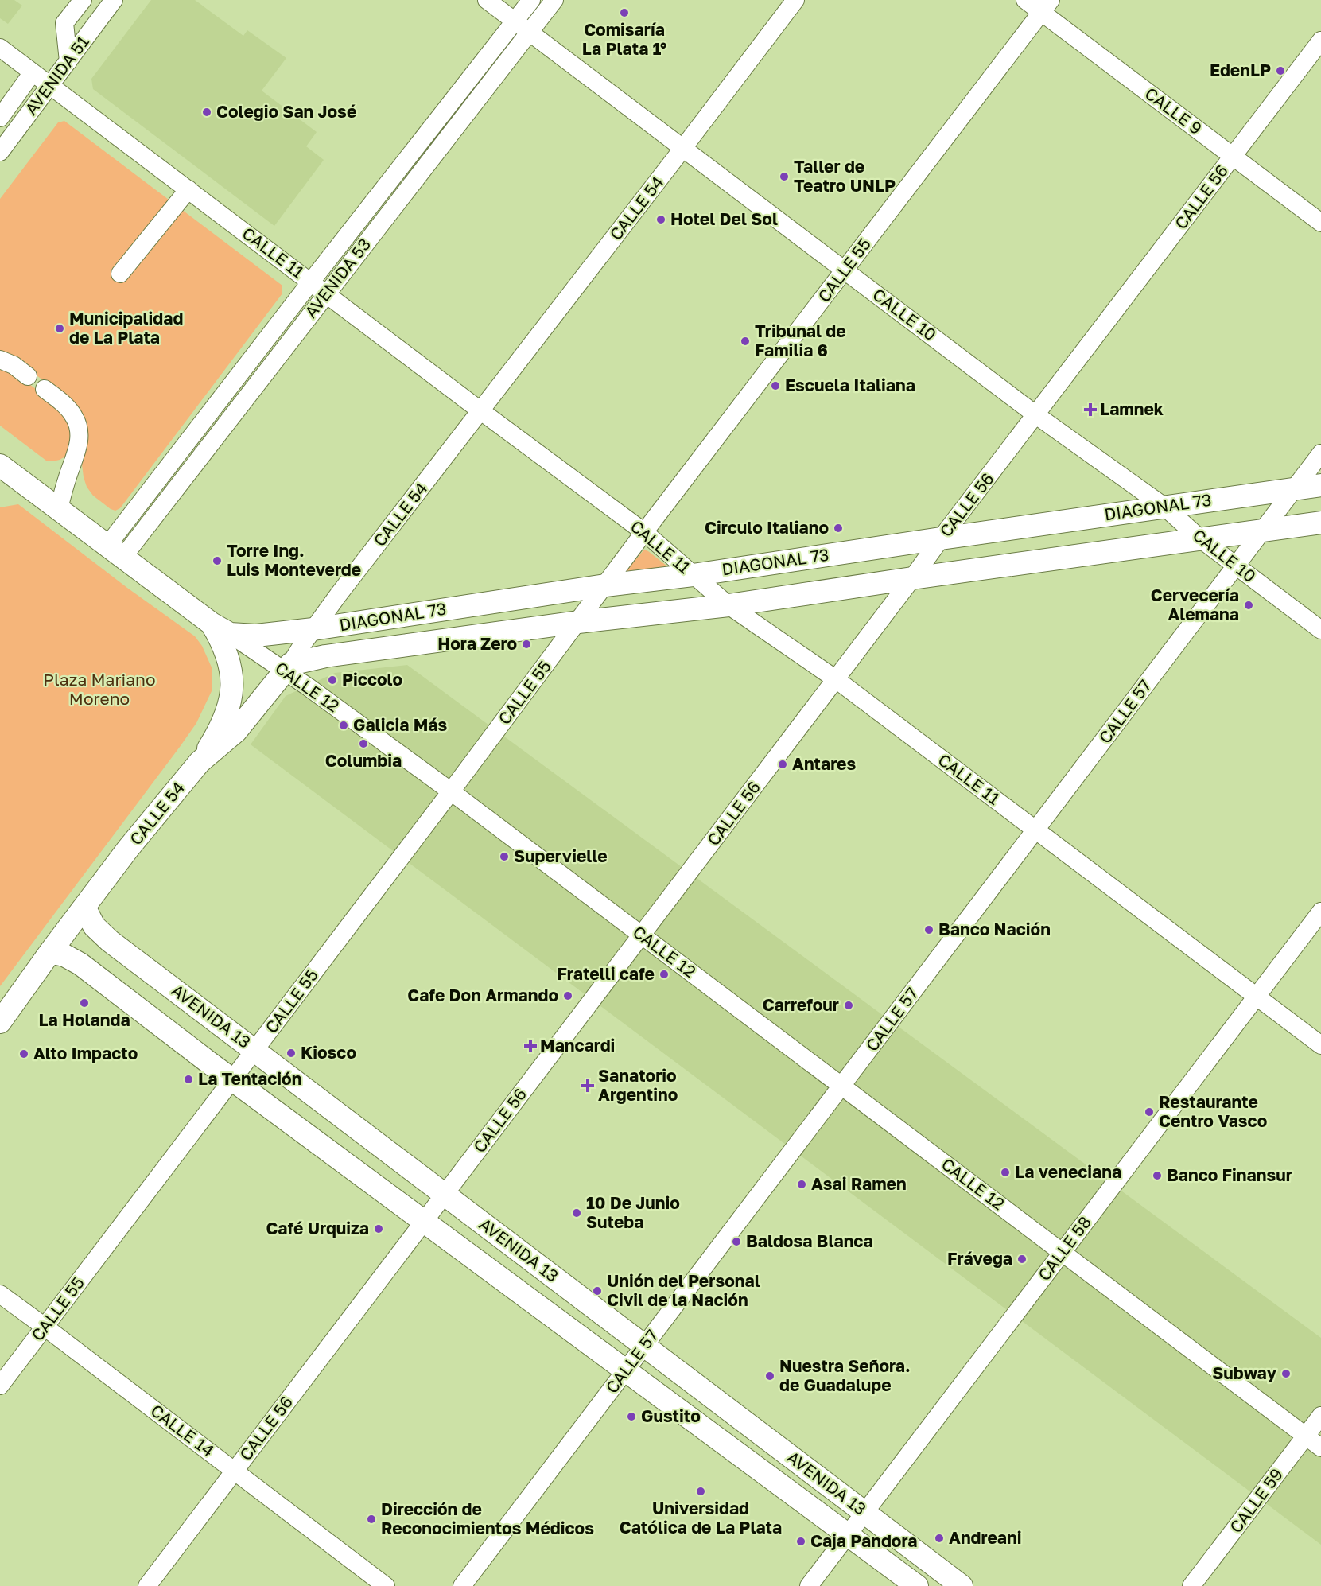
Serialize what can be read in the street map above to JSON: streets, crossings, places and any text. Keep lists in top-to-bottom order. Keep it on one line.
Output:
{"streets":{"main road":["CALLE 54","DIAGONAL 73","CALLE 12","AVENIDA 13"],"street":["AVENIDA 51","CALLE 9","CALLE 56","CALLE 11","CALLE 55","AVENIDA 53","CALLE 10","CALLE 57","CALLE 58","CALLE 14","CALLE 59"]},"crossings":[["AVENIDA 51","CALLE 11"],["CALLE 9","CALLE 56"],["CALLE 9","CALLE 55"],["CALLE 56","CALLE 11"],["CALLE 56","CALLE 10"],["CALLE 56","DIAGONAL 73"],["CALLE 56","CALLE 12"],["CALLE 56","AVENIDA 13"],["CALLE 56","CALLE 14"],["CALLE 54","CALLE 11"],["CALLE 54","CALLE 10"],["CALLE 54","DIAGONAL 73"],["CALLE 54","CALLE 12"],["CALLE 54","AVENIDA 13"],["CALLE 11","CALLE 55"],["CALLE 11","AVENIDA 53"],["CALLE 11","DIAGONAL 73"],["CALLE 11","CALLE 57"],["CALLE 11","CALLE 58"],["CALLE 55","CALLE 10"],["CALLE 55","DIAGONAL 73"],["CALLE 55","CALLE 12"],["CALLE 55","AVENIDA 13"],["CALLE 55","CALLE 14"],["AVENIDA 53","CALLE 10"],["AVENIDA 53","CALLE 12"],["CALLE 10","DIAGONAL 73"],["CALLE 10","CALLE 57"],["DIAGONAL 73","CALLE 12"],["DIAGONAL 73","CALLE 57"],["CALLE 12","CALLE 57"],["CALLE 12","CALLE 58"],["CALLE 12","CALLE 59"],["CALLE 57","AVENIDA 13"],["AVENIDA 13","CALLE 58"]],"parks":["Plaza Mariano Moreno"],"places":{"other":["Comisaría La Plata 1°","EdenLP","Colegio San José","Taller de Teatro UNLP","Hotel Del Sol","Municipalidad de La Plata","Tribunal de Familia 6","Escuela Italiana","Circulo Italiano","Torre Ing. Luis Monteverde","Cervecería Alemana","Hora Zero","Piccolo","Galicia Más","Columbia","Antares","Supervielle","Banco Nación","Fratelli cafe","Cafe Don Armando","La Holanda","Carrefour","Kiosco","Alto Impacto","La Tentación","Restaurante Centro Vasco","La veneciana","Banco Finansur","Asai Ramen","10 De Junio Suteba","Café Urquiza","Baldosa Blanca","Frávega","Unión del Personal Civil de la Nación","Subway","Nuestra Señora. de Guadalupe","Gustito","Universidad Católica de La Plata","Dirección de Reconocimientos Médicos","Andreani","Caja Pandora"],"health":["Lamnek","Mancardi","Sanatorio Argentino"]}}
